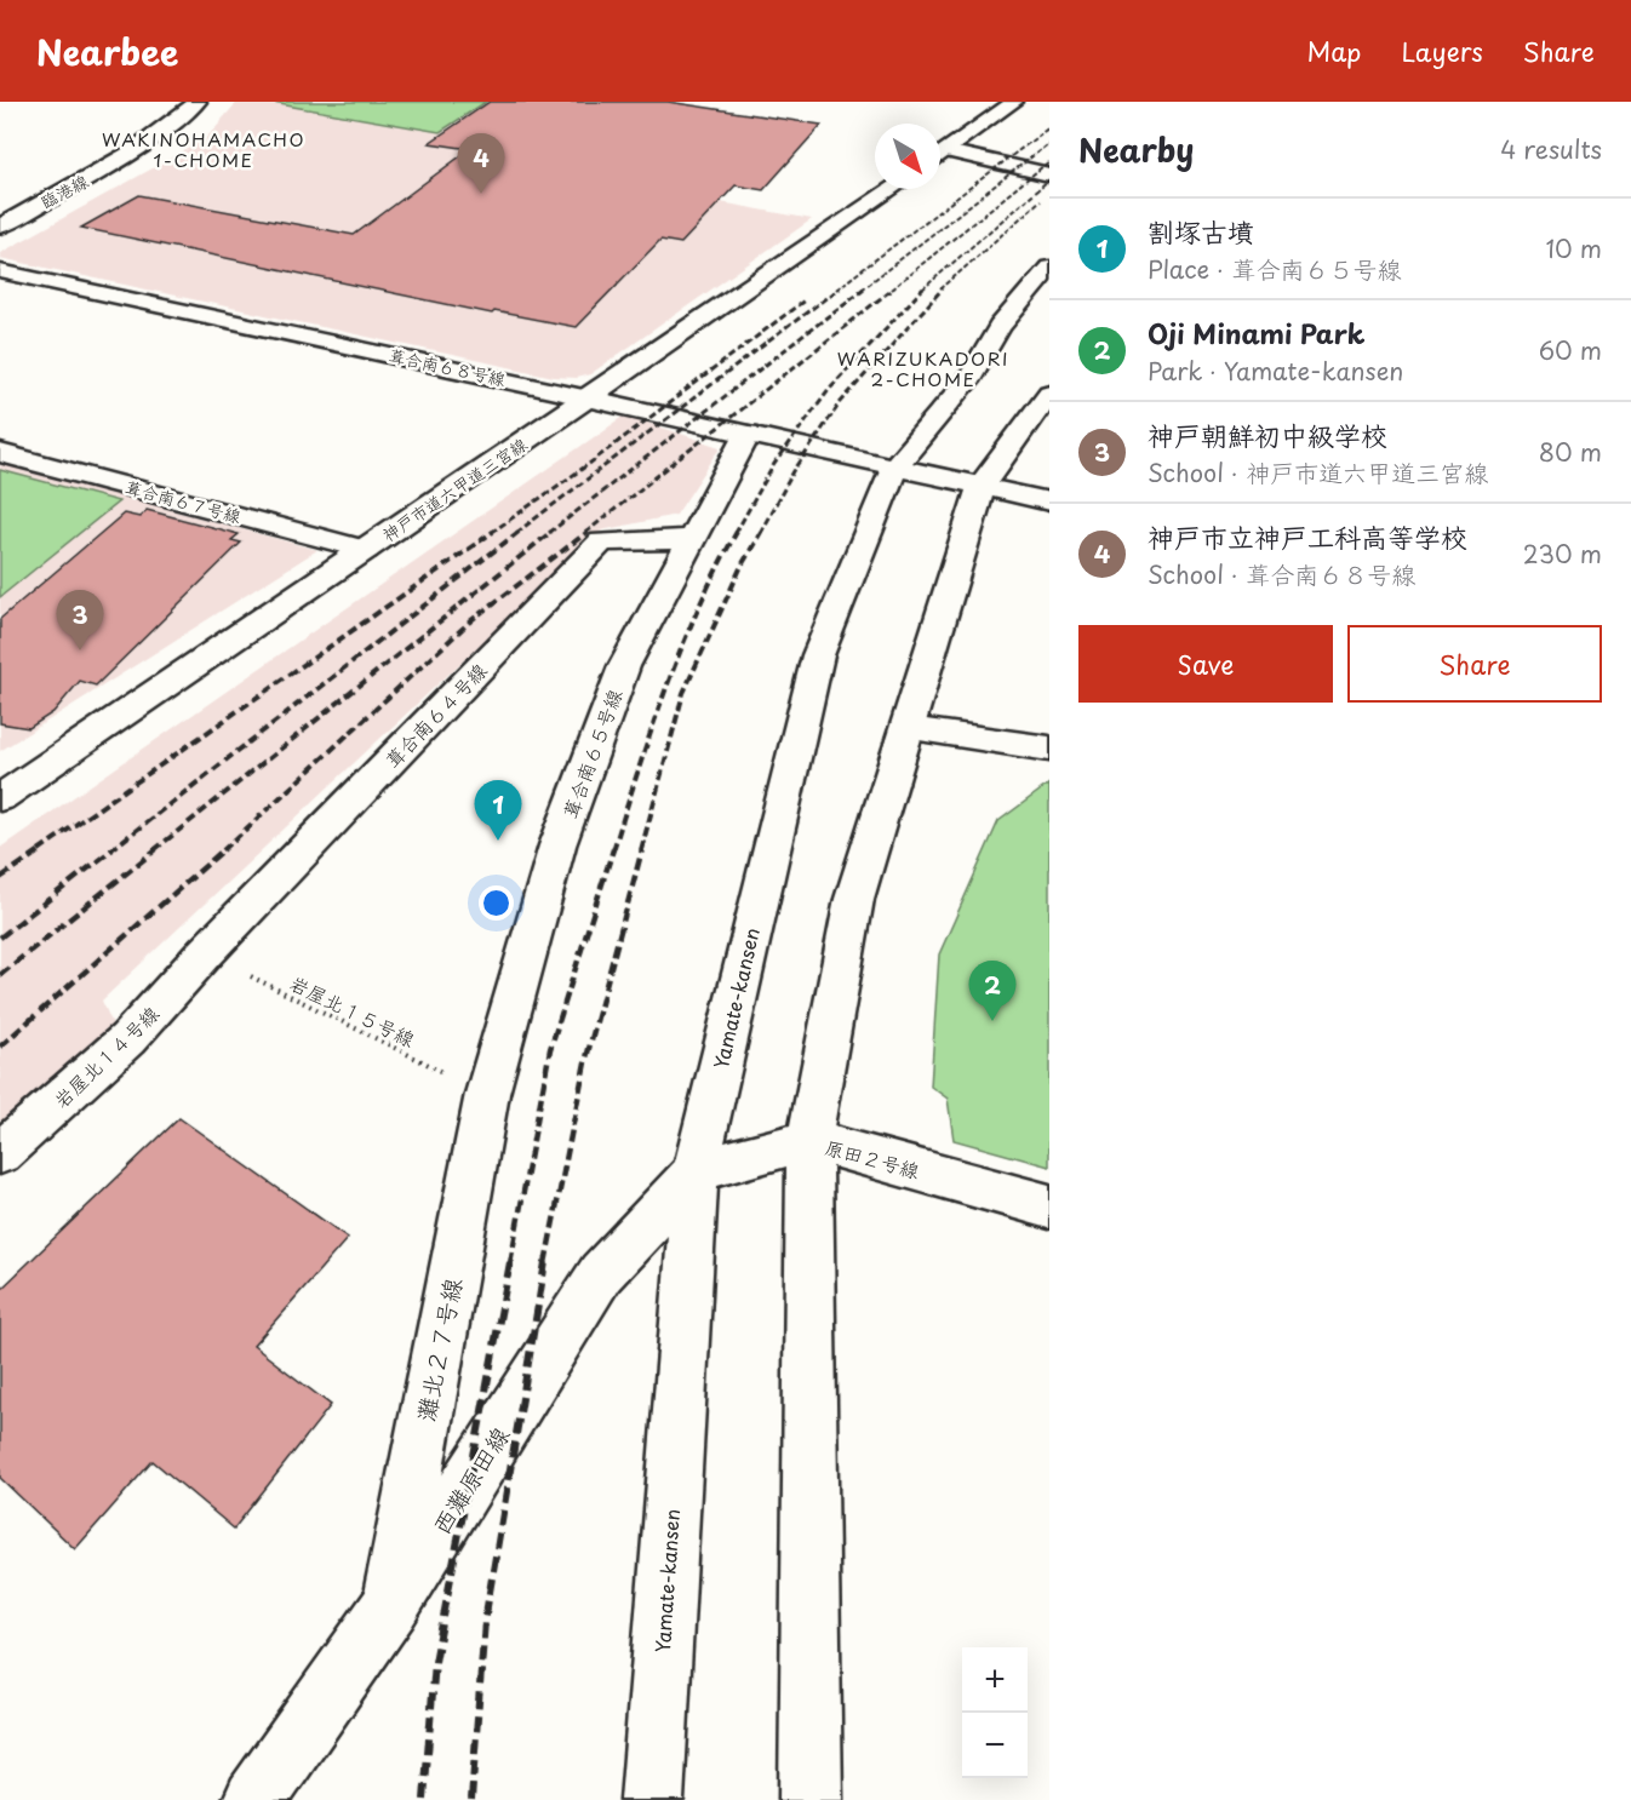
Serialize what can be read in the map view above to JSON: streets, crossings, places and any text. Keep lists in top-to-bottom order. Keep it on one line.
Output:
{"streets":{"street":["臨港線","葺合南６８号線","神戸市道六甲道三宮線","葺合南６７号線","葺合南６４号線","葺合南６５号線","Yamate-kansen","岩屋北１４号線","原田２号線","灘北２７号線","西灘原田線"],"path":["岩屋北１５号線"]},"crossings":[["葺合南６８号線","神戸市道六甲道三宮線"],["葺合南６８号線","葺合南６５号線"],["葺合南６８号線","Yamate-kansen"],["神戸市道六甲道三宮線","葺合南６７号線"],["葺合南６４号線","葺合南６５号線"],["葺合南６４号線","岩屋北１５号線"],["葺合南６４号線","岩屋北１４号線"],["葺合南６５号線","岩屋北１５号線"],["葺合南６５号線","灘北２７号線"],["Yamate-kansen","原田２号線"],["Yamate-kansen","西灘原田線"],["岩屋北１５号線","岩屋北１４号線"],["岩屋北１５号線","灘北２７号線"],["原田２号線","西灘原田線"],["灘北２７号線","西灘原田線"]],"districts":["WAKINOHAMACHO 1-CHOME","WARIZUKADORI 2-CHOME"],"north":"bottom right","page":{"header":"Nearbee","nav":["Map","Layers","Share"],"heading":["Nearby","4 results"],"pins":["4","3","1","2"],"list":[{"mark":"1","name":"割塚古墳","note":"Place · 葺合南６５号線","value":"10 m"},{"mark":"2","name":"Oji Minami Park","note":"Park · Yamate-kansen","value":"60 m"},{"mark":"3","name":"神戸朝鮮初中級学校","note":"School · 神戸市道六甲道三宮線","value":"80 m"},{"mark":"4","name":"神戸市立神戸工科高等学校","note":"School · 葺合南６８号線","value":"230 m"}],"buttons":["Save","Share"],"map_buttons":["+","−"]}}
